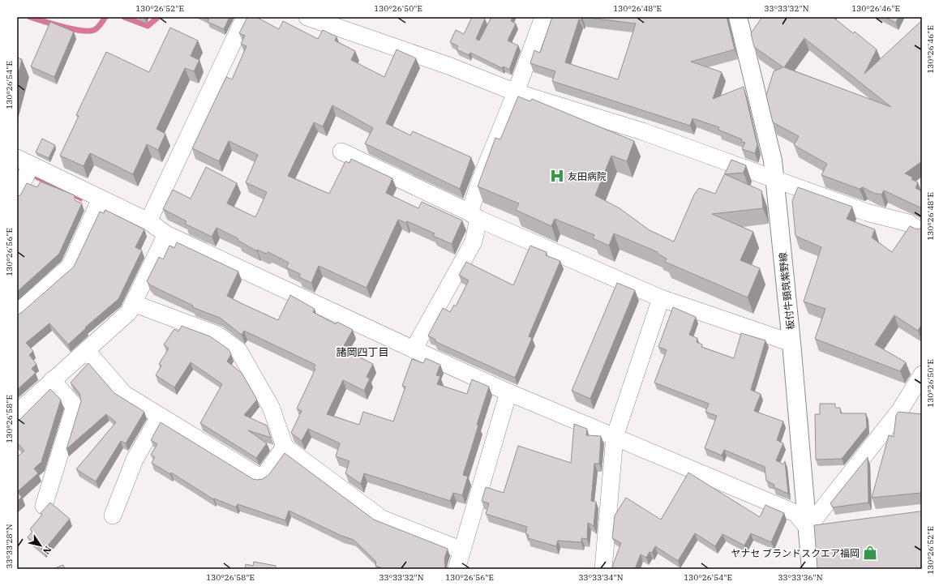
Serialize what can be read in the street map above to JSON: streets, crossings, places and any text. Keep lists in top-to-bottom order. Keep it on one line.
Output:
{"streets":{"main road":["板付牛頸筑紫野線"]},"districts":["諸岡四丁目"],"places":{"hospital":["友田病院"],"shop":["ヤナセ ブランドスクエア福岡"]},"north":"bottom right","coordinates":["130°26'52\"E","130°26'50\"E","130°26'48\"E","33°33'32\"N","130°26'46\"E","130°26'54\"E","130°26'56\"E","130°26'58\"E","33°33'28\"N","33°33'34\"N","33°33'36\"N"]}
